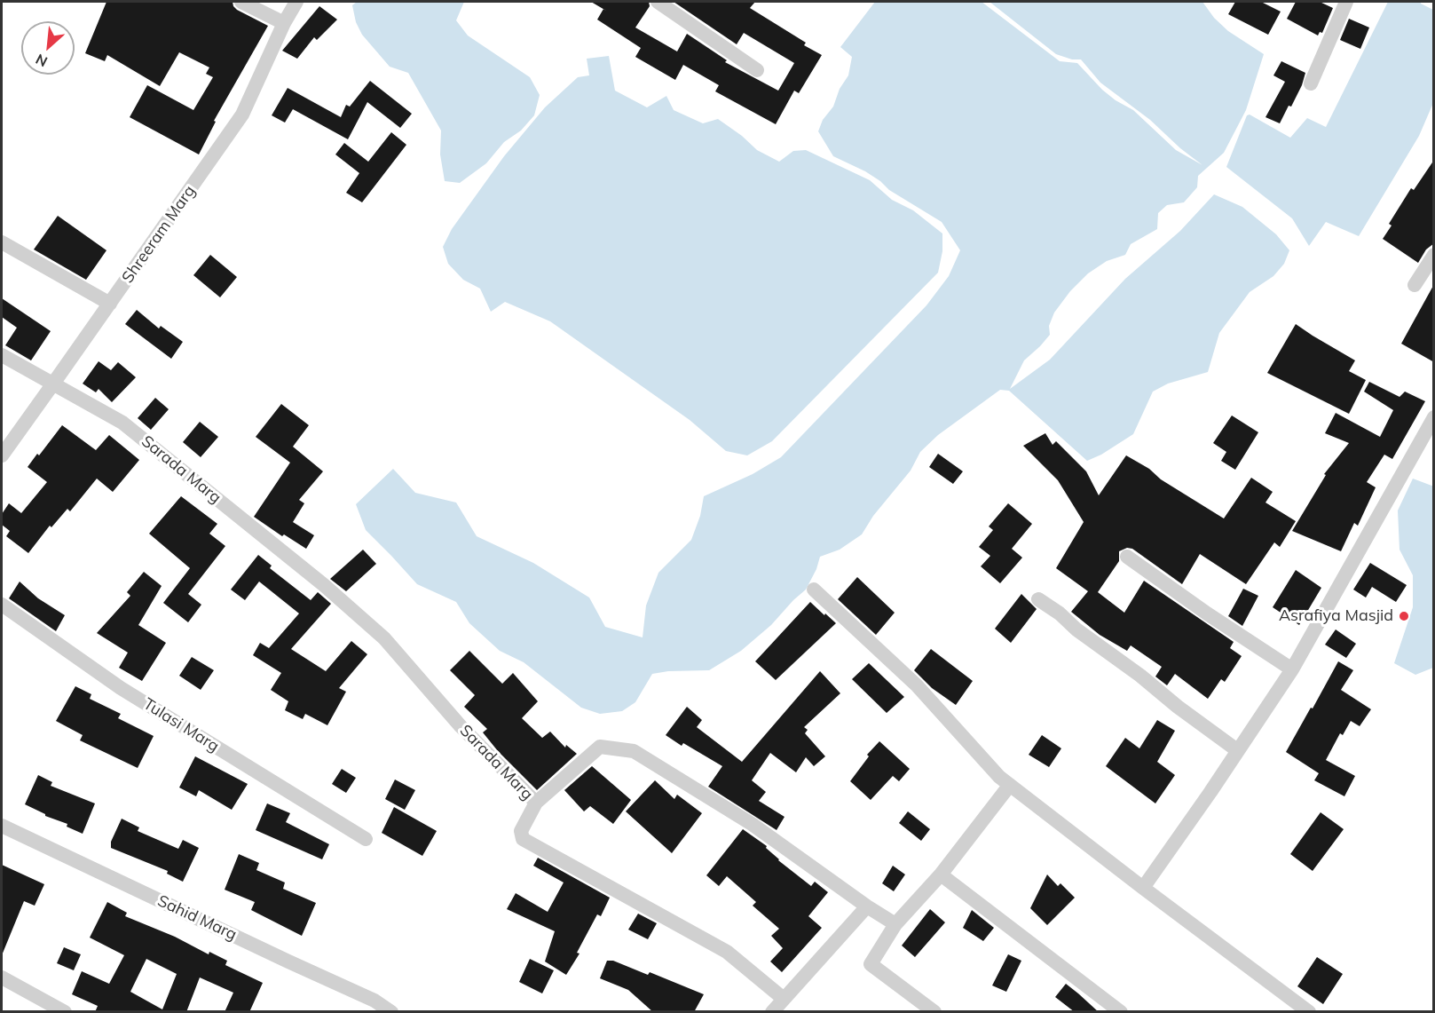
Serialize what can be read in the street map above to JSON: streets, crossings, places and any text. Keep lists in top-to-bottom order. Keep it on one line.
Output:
{"streets":{"street":["Shreeram Marg","Sarada Marg","Tulasi Marg","Sahid Marg"]},"crossings":[["Shreeram Marg","Sarada Marg"]],"places":["Asrafiya Masjid"],"north":"bottom left"}
